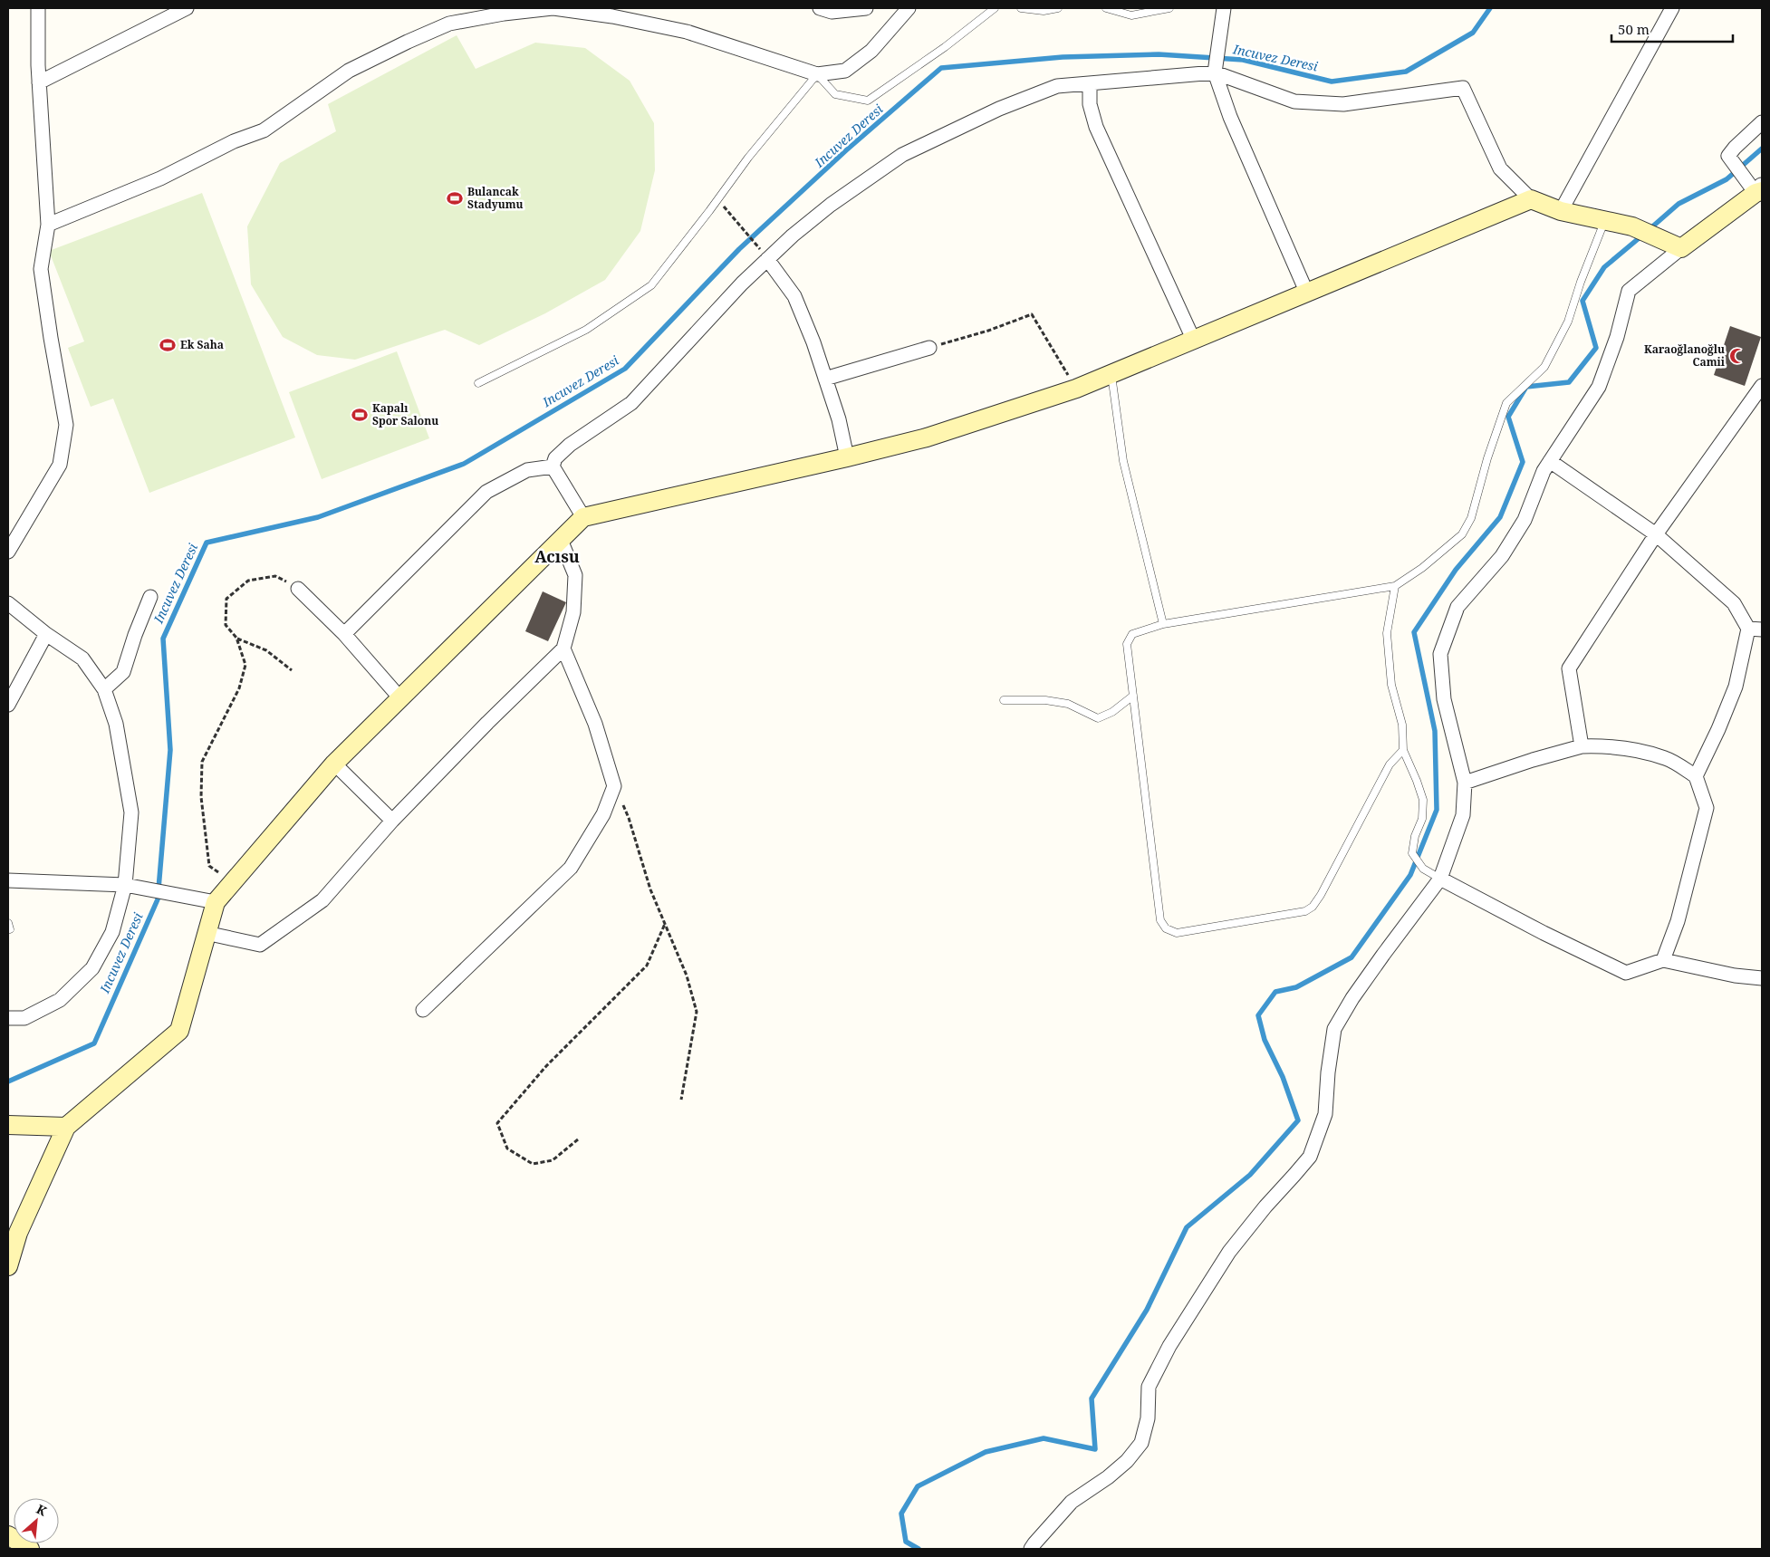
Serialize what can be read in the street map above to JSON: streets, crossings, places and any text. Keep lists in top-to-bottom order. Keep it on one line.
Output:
{"districts":["Acısu"],"water":["Incuvez Deresi"],"places":{"sports":["Bulancak Stadyumu","Ek Saha","Kapalı Spor Salonu"],"mosque":["Karaoğlanoğlu Camii"]},"scale_bar":"50 m","north":"top right"}
